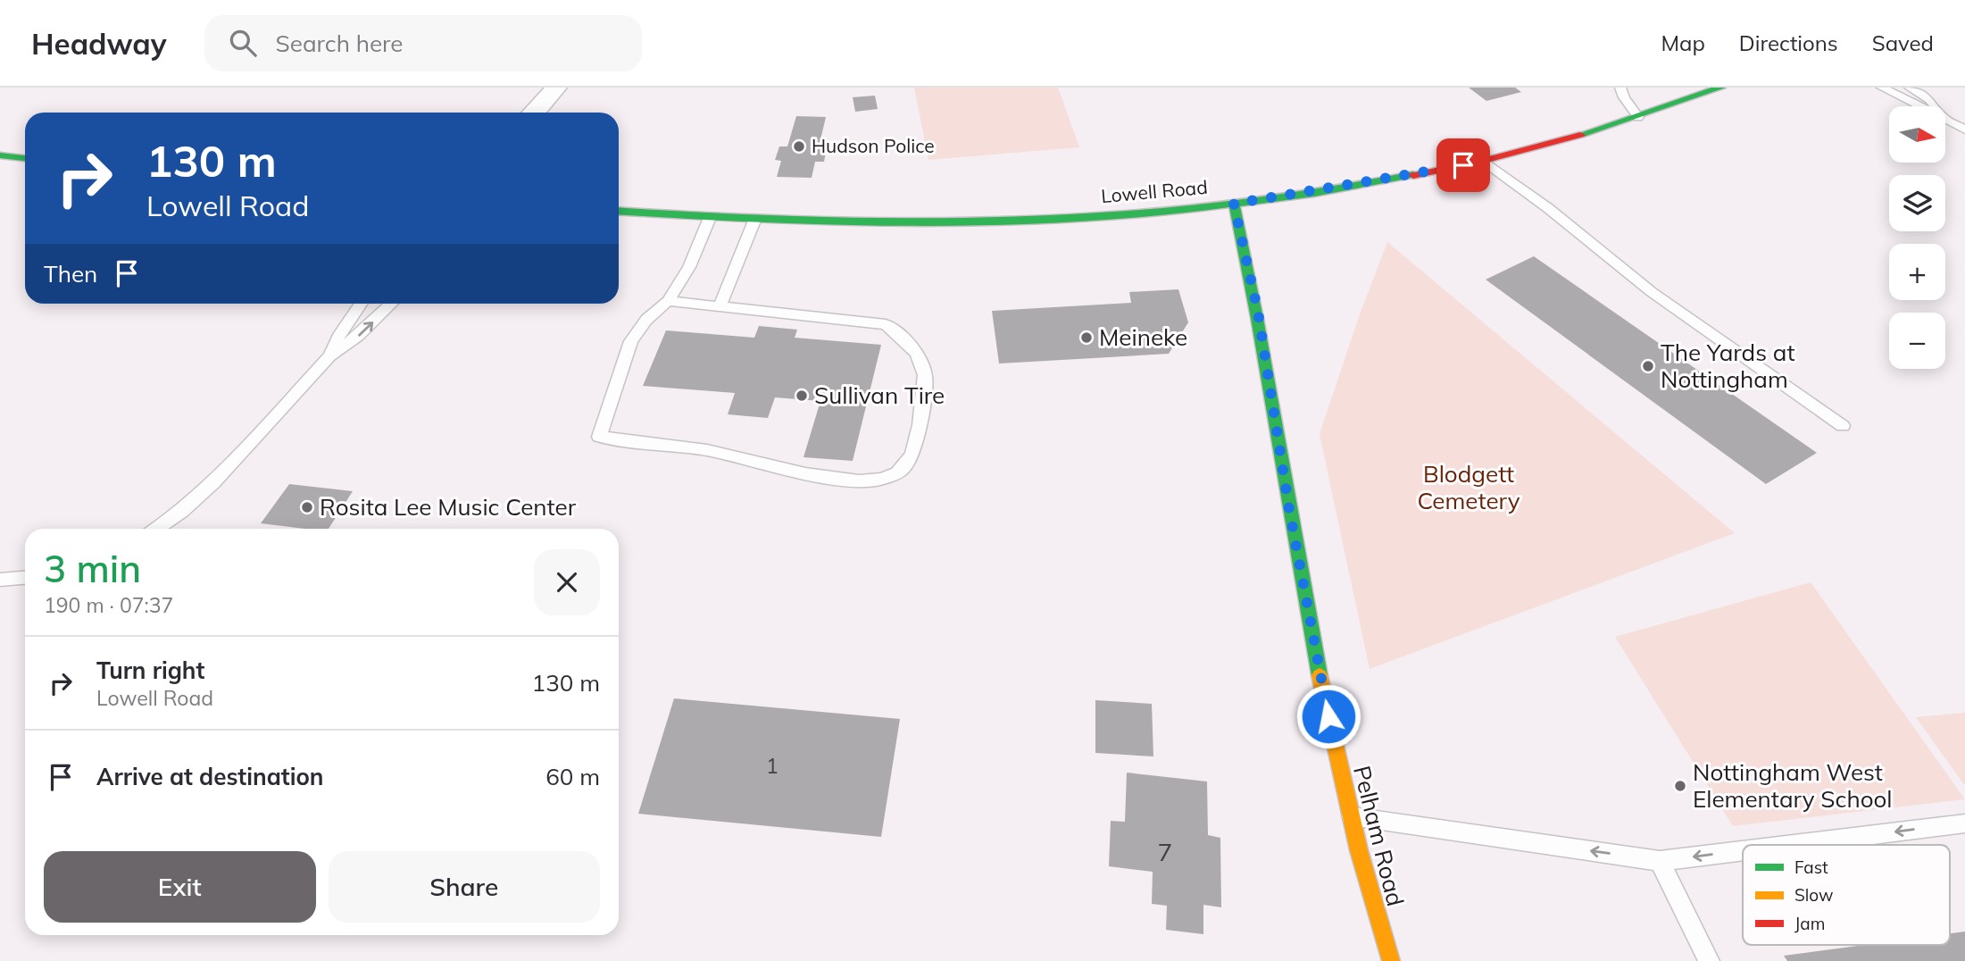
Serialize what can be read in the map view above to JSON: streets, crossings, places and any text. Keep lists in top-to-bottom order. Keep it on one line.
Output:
{"streets":{"main road":["Lowell Road","Pelham Road"]},"crossings":[["Lowell Road","Pelham Road"]],"parks":["Blodgett Cemetery"],"places":["Hudson Police","Meineke","The Yards at Nottingham","Sullivan Tire","Rosita Lee Music Center","Nottingham West Elementary School"],"house_numbers":["1","7"],"legend":["Fast","Slow","Jam"],"north":"right","page":{"header":"Headway","search":"Search here","nav":["Map","Directions","Saved"],"map_buttons":["+","−"],"turn":["130 m","Lowell Road"],"then":"Then","heading":["3 min","190 m · 07:37"],"list":[{"name":"Turn right","note":"Lowell Road","value":"130 m"},{"name":"Arrive at destination","value":"60 m"}],"buttons":["Exit","Share"]}}
